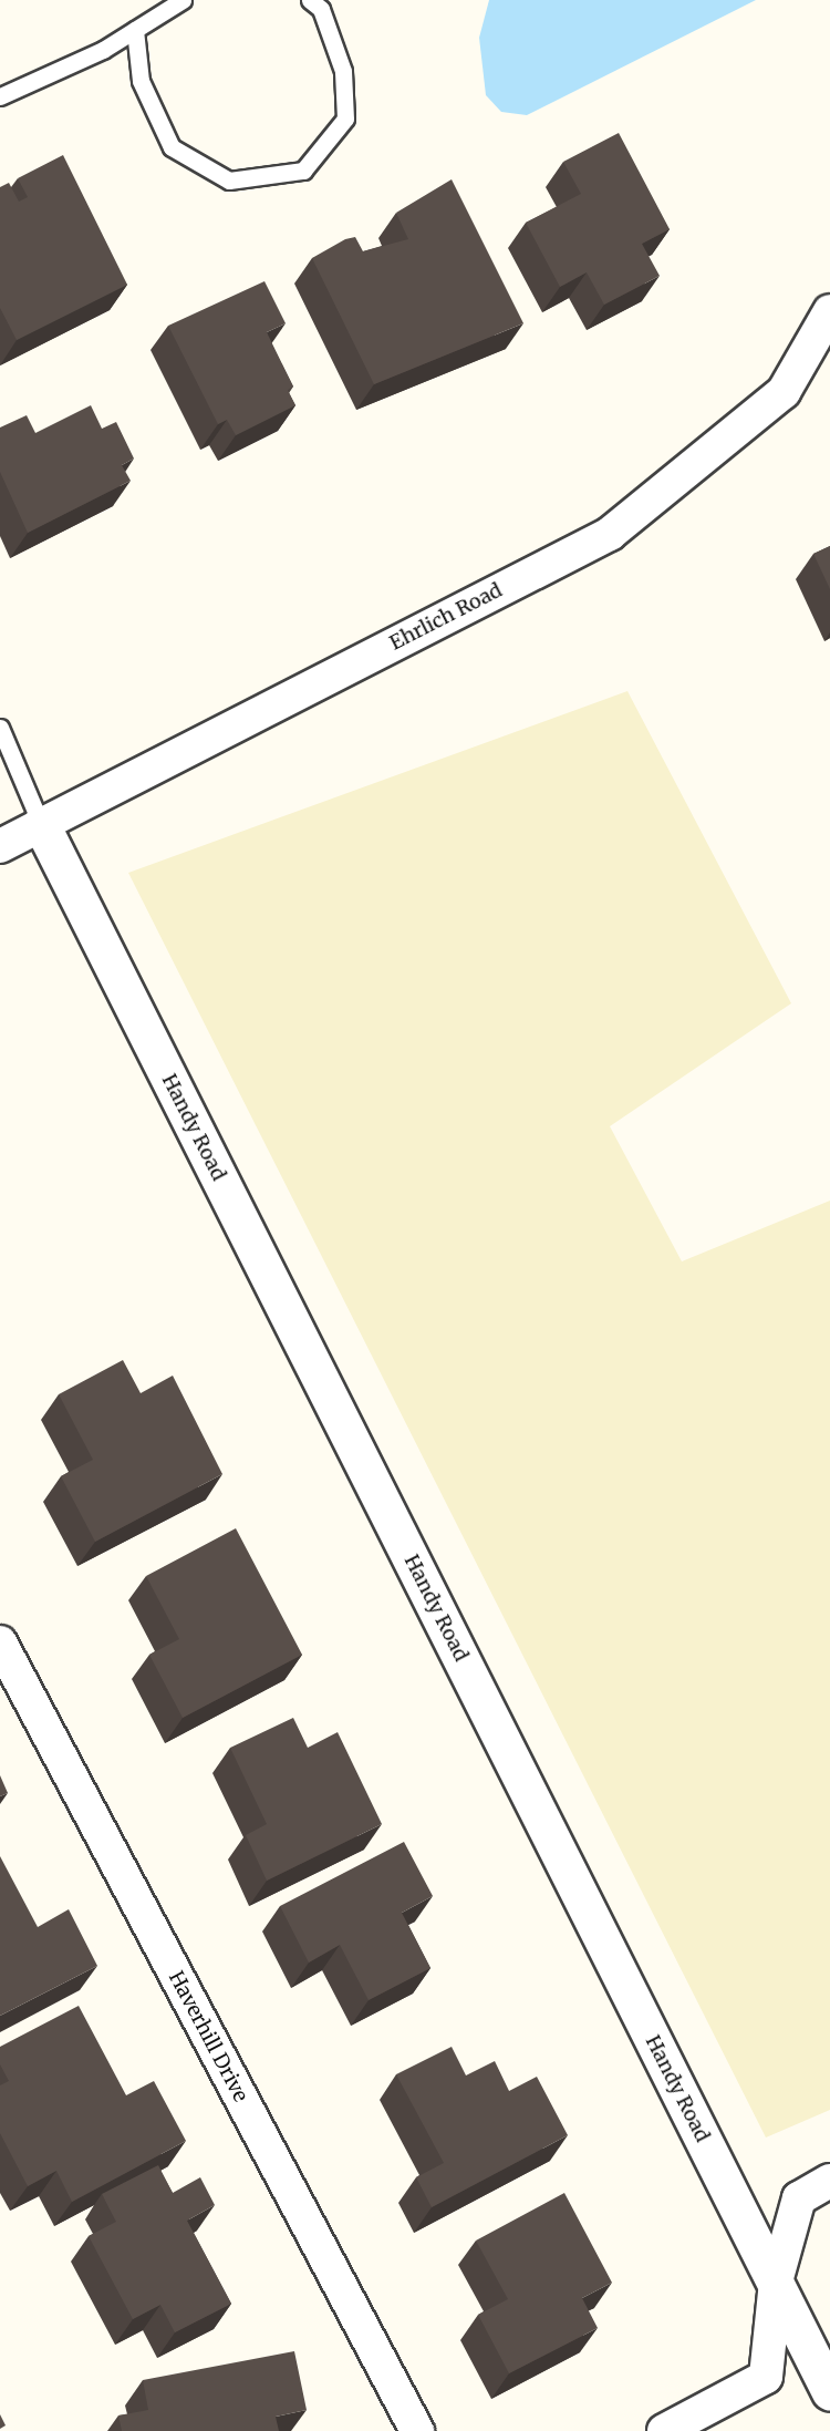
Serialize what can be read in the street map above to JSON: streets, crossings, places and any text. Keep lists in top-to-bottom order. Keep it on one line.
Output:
{"streets":{"street":["Ehrlich Road","Handy Road","Haverhill Drive"]},"crossings":[["Ehrlich Road","Handy Road"]]}
